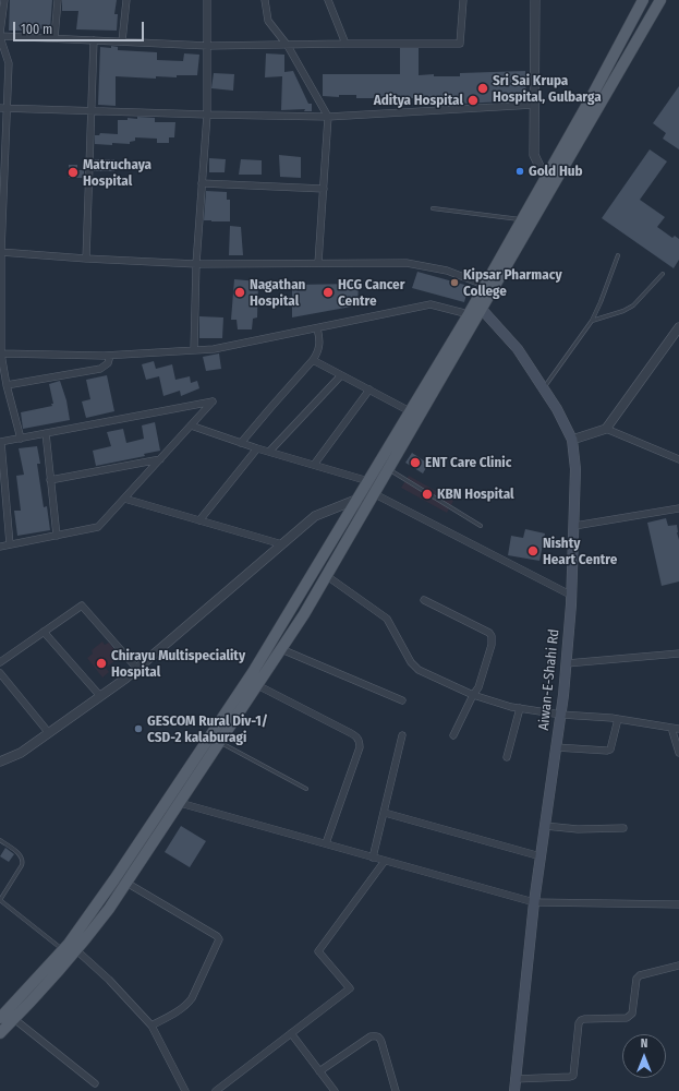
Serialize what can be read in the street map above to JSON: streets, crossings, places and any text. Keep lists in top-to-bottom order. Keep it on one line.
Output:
{"streets":{"main road":["Aiwan-E-Shahi Rd"]},"places":["Sri Sai Krupa Hospital, Gulbarga","Aditya Hospital","Gold Hub","Matruchaya Hospital","Kipsar Pharmacy College","Nagathan Hospital","HCG Cancer Centre","ENT Care Clinic","KBN Hospital","Nishty Heart Centre","Chirayu Multispeciality Hospital","GESCOM Rural Div-1/ CSD-2 kalaburagi"],"scale_bar":"100 m","north":"top"}
